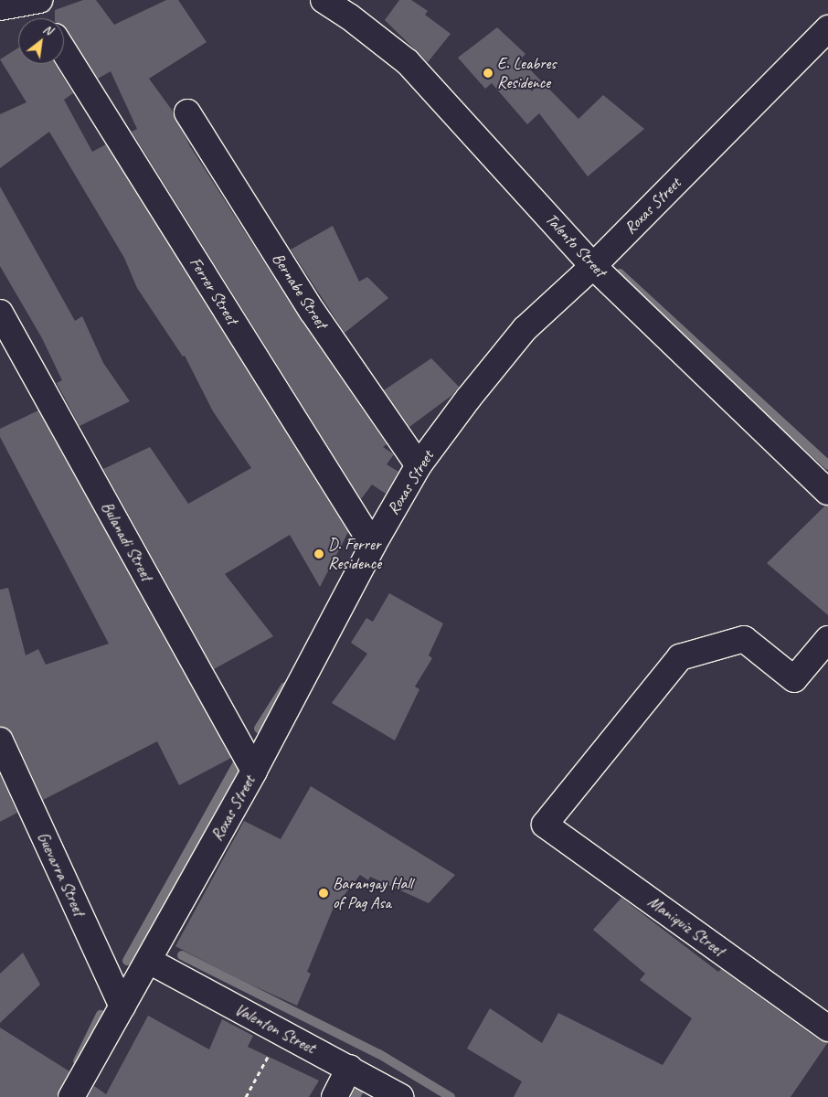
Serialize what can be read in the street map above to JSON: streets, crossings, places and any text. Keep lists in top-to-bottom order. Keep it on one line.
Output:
{"streets":{"street":["Roxas Street","Talento Street","Ferrer Street","Bernabe Street","Bulanadi Street","Guevarra Street","Maniquiz Street","Valenton Street"]},"crossings":[["Roxas Street","Talento Street"],["Roxas Street","Ferrer Street"],["Roxas Street","Bernabe Street"],["Roxas Street","Bulanadi Street"],["Roxas Street","Guevarra Street"],["Roxas Street","Valenton Street"]],"places":["E. Leabres Residence","D. Ferrer Residence","Barangay Hall of Pag Asa"],"north":"top right"}
